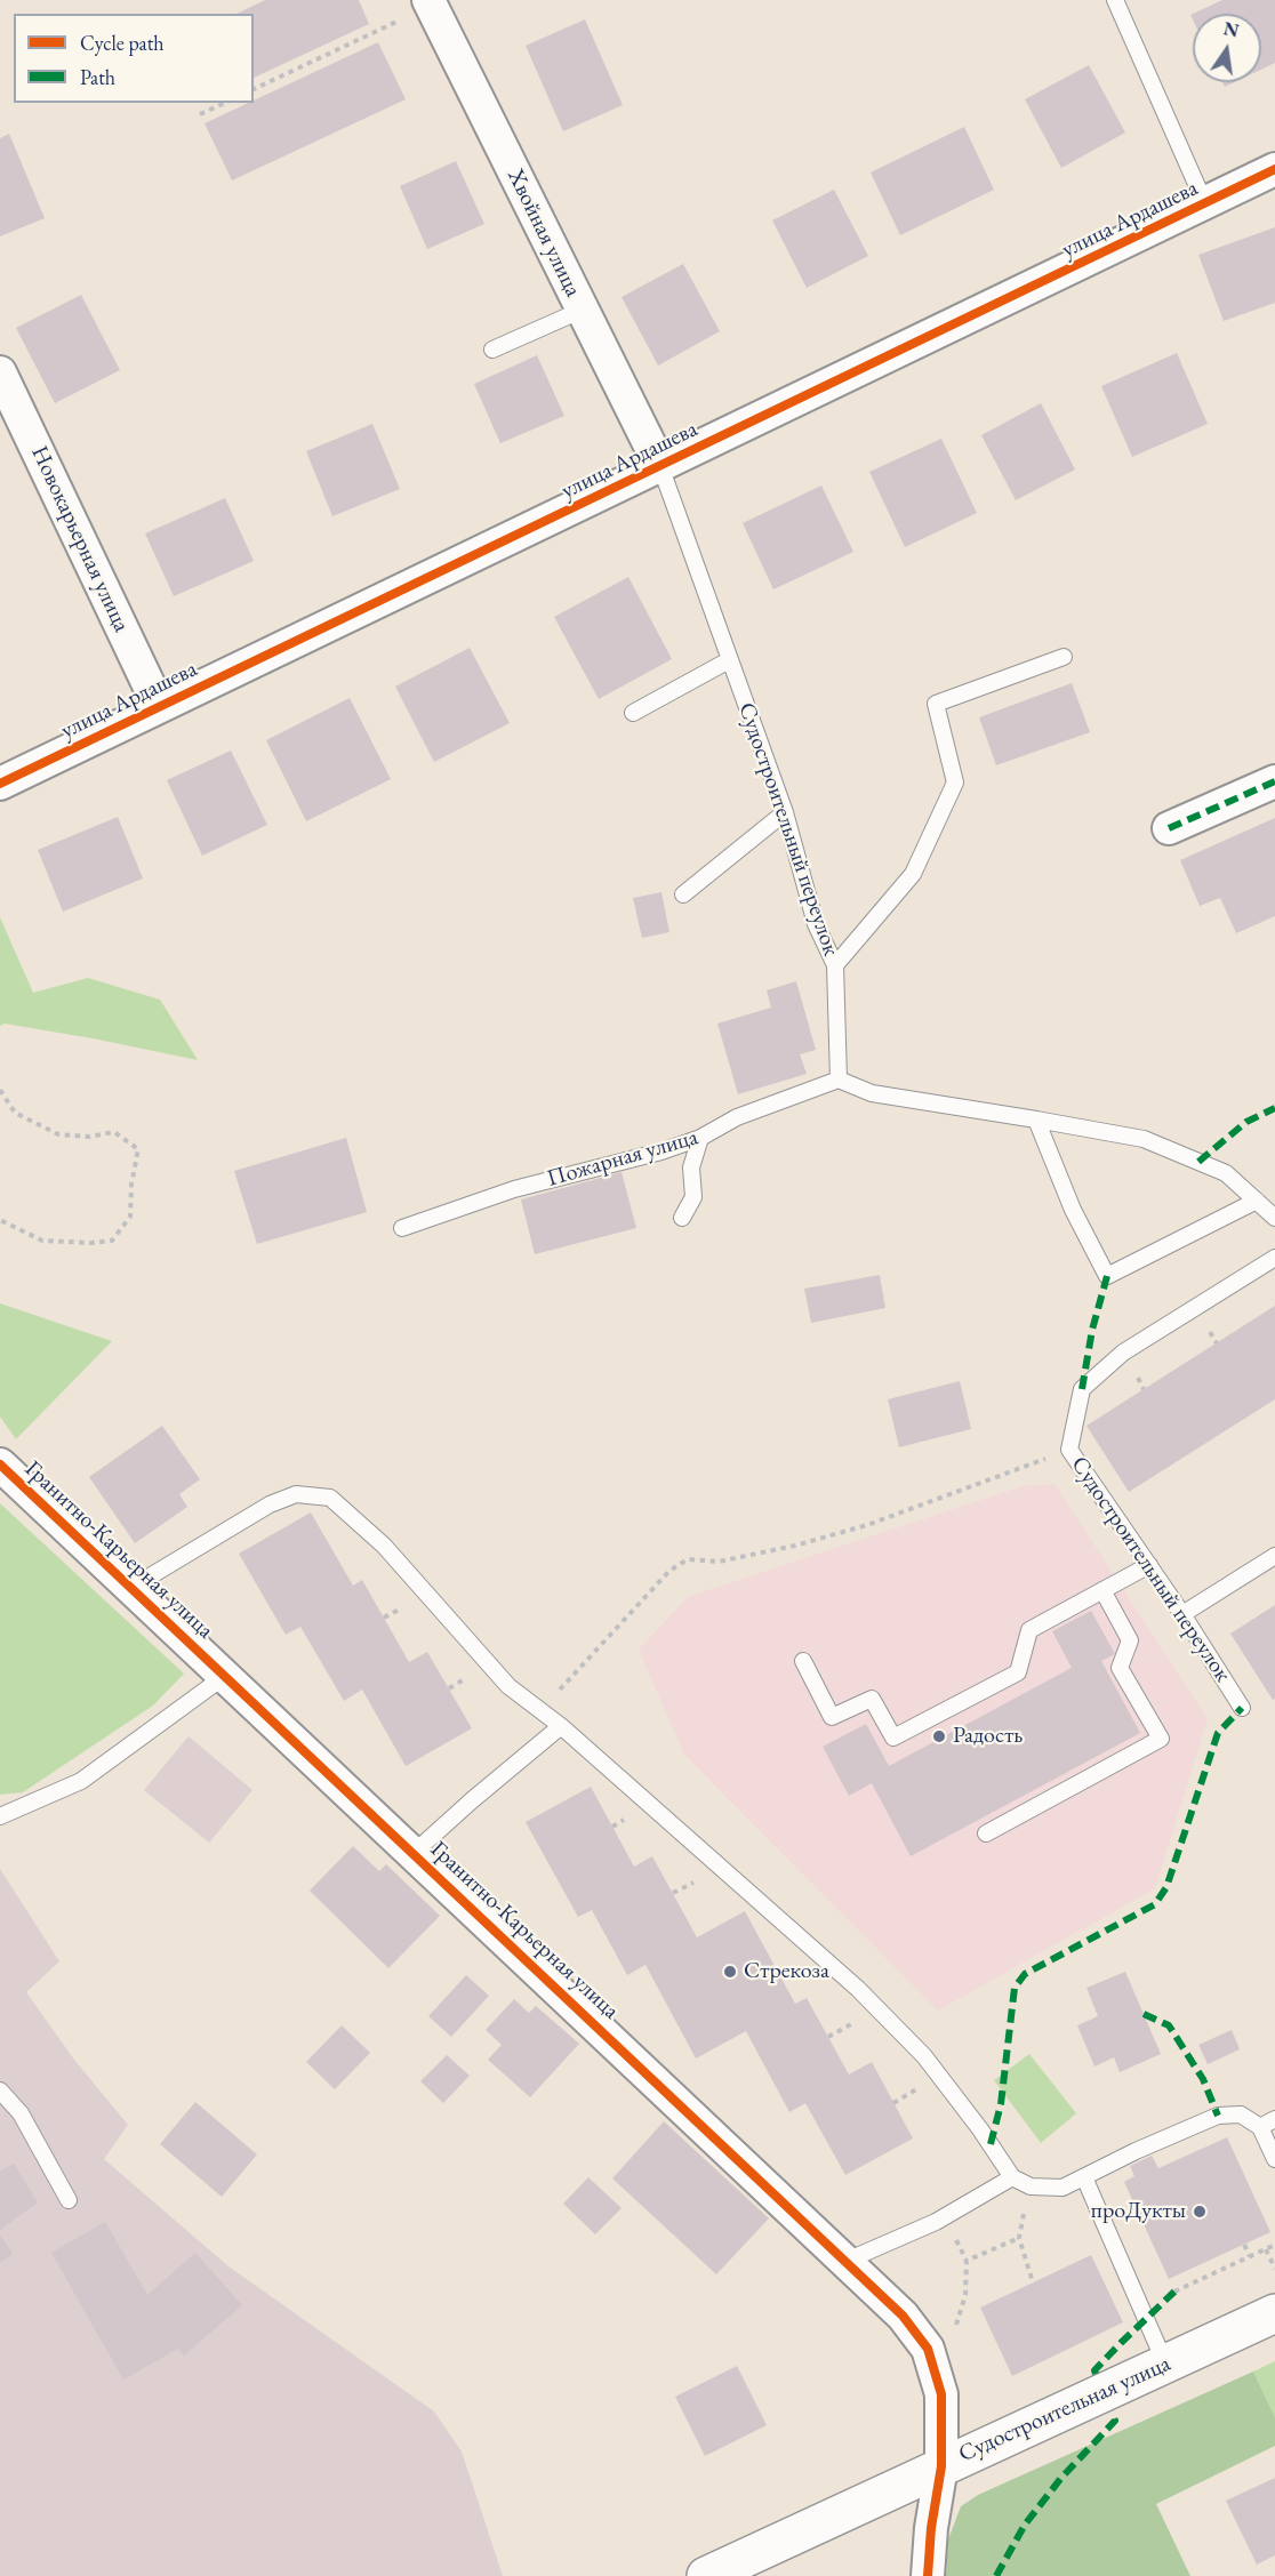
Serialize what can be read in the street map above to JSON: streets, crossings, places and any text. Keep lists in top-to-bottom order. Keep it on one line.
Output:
{"streets":{"street":["улица Ардашева","Хвойная улица","Новокарьерная улица","Гранитно-Карьерная улица","Судостроительная улица"],"lane":["Судостроительный переулок","Пожарная улица"]},"crossings":[["улица Ардашева","Хвойная улица"],["улица Ардашева","Новокарьерная улица"],["улица Ардашева","Судостроительный переулок"],["Хвойная улица","Судостроительный переулок"],["Судостроительный переулок","Пожарная улица"],["Гранитно-Карьерная улица","Судостроительная улица"]],"places":["Радость","Стрекоза","проДукты"],"legend":["Cycle path","Path"],"north":"top"}
